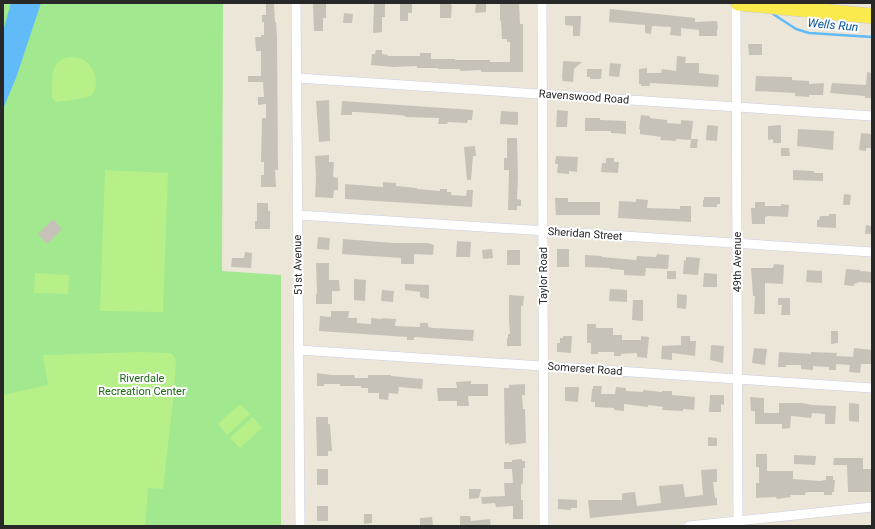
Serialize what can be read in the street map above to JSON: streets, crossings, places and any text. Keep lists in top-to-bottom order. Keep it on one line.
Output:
{"streets":{"street":["Ravenswood Road","Sheridan Street","49th Avenue","51st Avenue","Taylor Road","Somerset Road"]},"crossings":[["Ravenswood Road","49th Avenue"],["Ravenswood Road","51st Avenue"],["Ravenswood Road","Taylor Road"],["Sheridan Street","49th Avenue"],["Sheridan Street","51st Avenue"],["Sheridan Street","Taylor Road"],["49th Avenue","Somerset Road"],["51st Avenue","Somerset Road"],["Taylor Road","Somerset Road"]],"water":["Wells Run"],"parks":["Riverdale Recreation Center"]}
